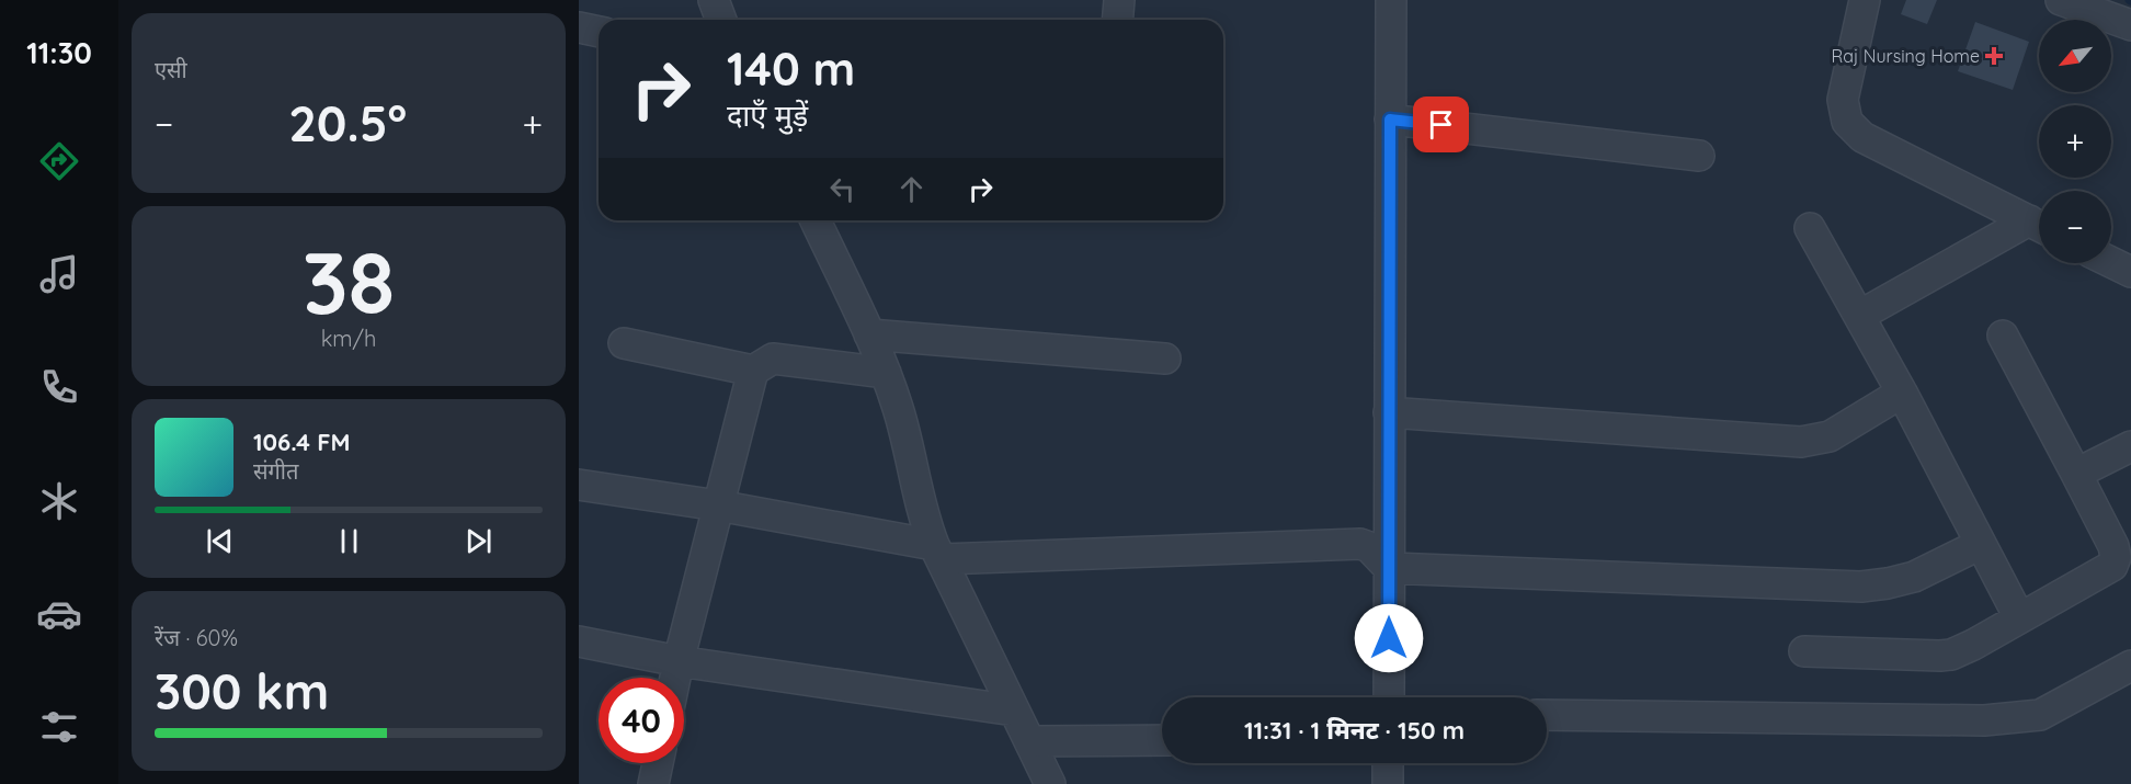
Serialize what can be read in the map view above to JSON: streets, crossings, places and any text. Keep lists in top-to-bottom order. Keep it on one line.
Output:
{"places":{"health":["Raj Nursing Home"]},"north":"bottom left","page":{"tabs":"11:30","tile":["एसी",["38","km/h"],["रेंज · 60%","300 km"]],"map_buttons":["+","−"],"turn":["140 m","दाएँ मुड़ें"],"heat":["−","20.5°","+"],"song":["106.4 FM","संगीत"],"limit":"40","trip":"11:31 · 1 मिनट · 150 m"}}
